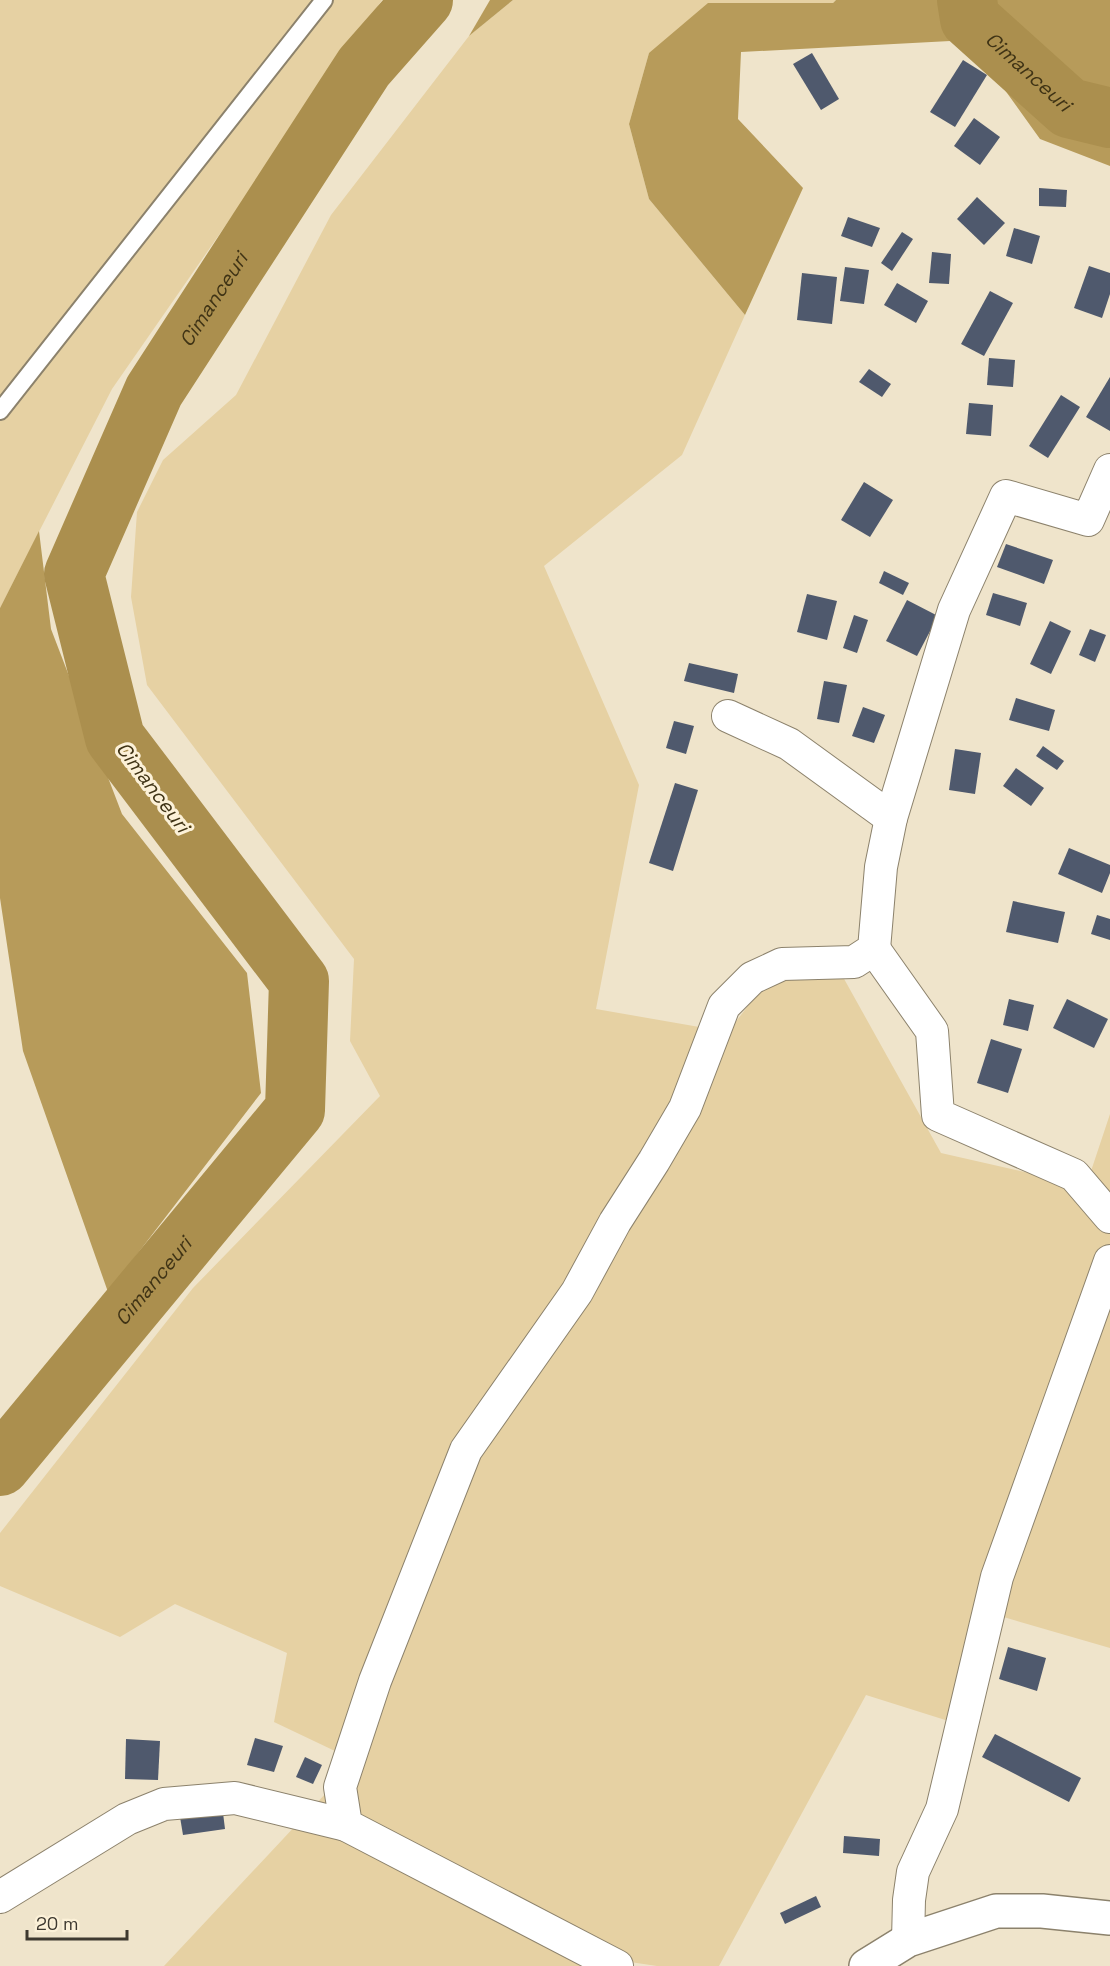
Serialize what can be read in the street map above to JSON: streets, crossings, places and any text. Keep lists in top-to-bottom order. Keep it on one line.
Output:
{"water":["Cimanceuri"],"scale_bar":"20 m"}
